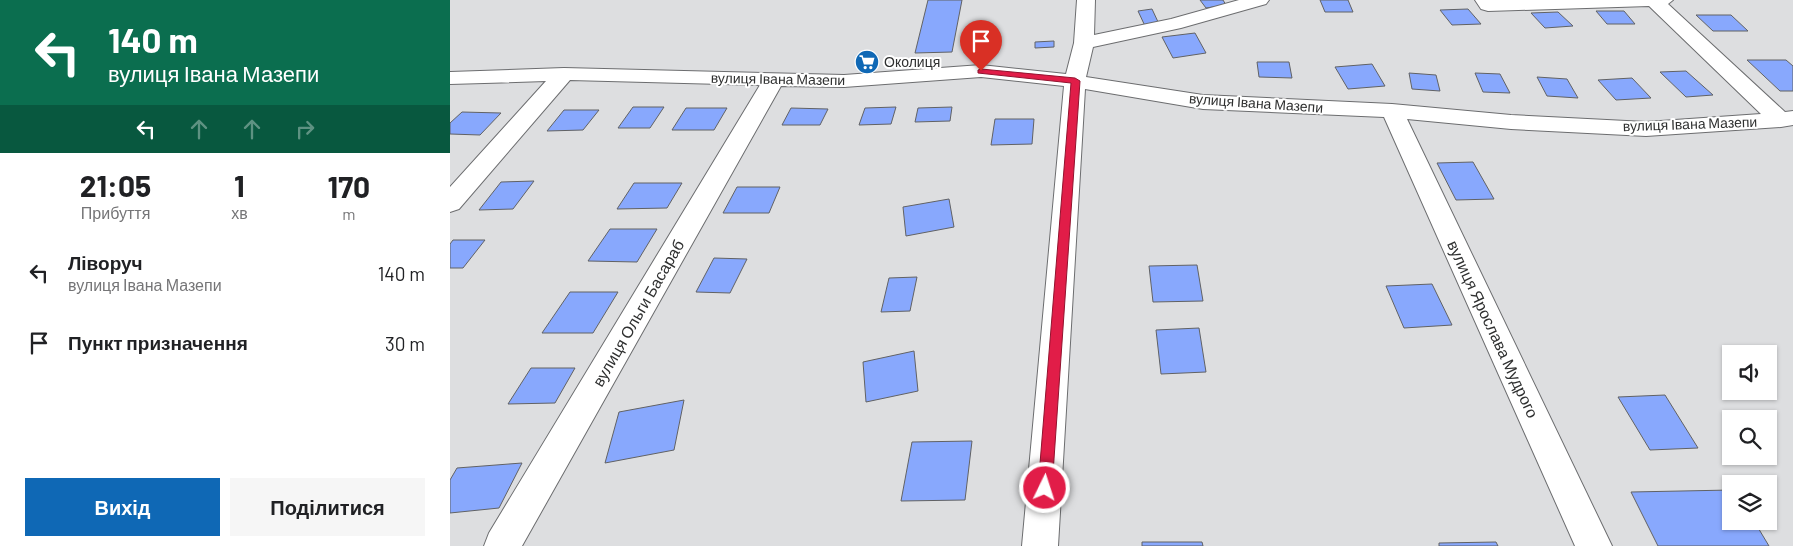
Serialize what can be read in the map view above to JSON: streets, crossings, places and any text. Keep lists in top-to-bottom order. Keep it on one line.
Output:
{"streets":{"street":["вулиця Івана Мазепи","вулиця Ольги Басараб","вулиця Ярослава Мудрого"]},"crossings":[["вулиця Івана Мазепи","вулиця Ольги Басараб"],["вулиця Івана Мазепи","вулиця Ярослава Мудрого"]],"places":{"supermarket":["Околиця"]},"page":{"turn":["140 m","вулиця Івана Мазепи"],"eta":["21:05","Прибуття","1","хв","170","m"],"list":[{"name":"Ліворуч","note":"вулиця Івана Мазепи","value":"140 m"},{"name":"Пункт призначення","value":"30 m"}],"buttons":["Вихід","Поділитися"]}}
